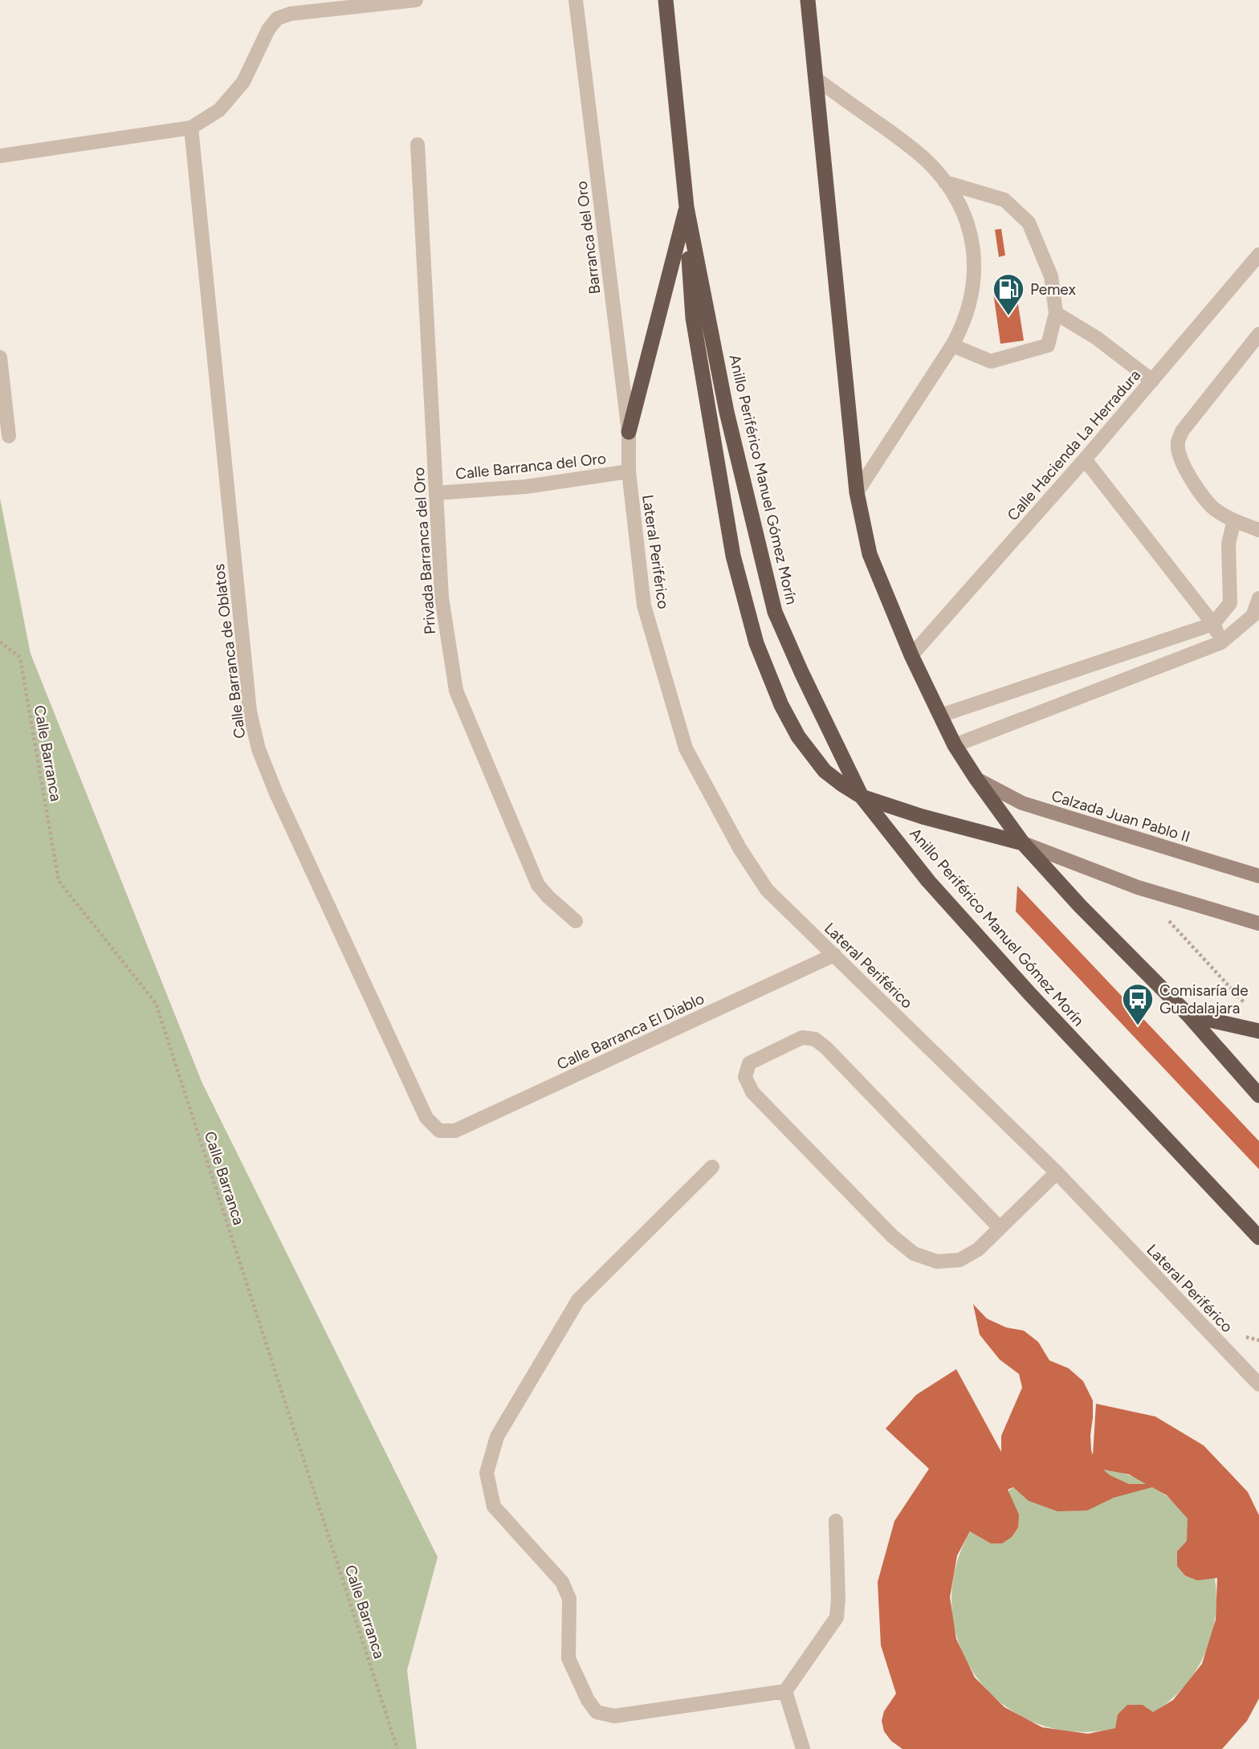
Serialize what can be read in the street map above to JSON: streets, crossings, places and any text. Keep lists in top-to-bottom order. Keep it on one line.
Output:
{"streets":{"highway":["Anillo Periférico Manuel Gómez Morín"],"main road":["Calzada Juan Pablo II"],"street":["Barranca del Oro","Calle Hacienda La Herradura","Calle Barranca del Oro","Privada Barranca del Oro","Lateral Periférico","Calle Barranca de Oblatos","Calle Barranca El Diablo"],"path":["Calle Barranca"]},"crossings":[["Barranca del Oro","Calle Barranca del Oro"],["Barranca del Oro","Lateral Periférico"],["Calle Barranca del Oro","Privada Barranca del Oro"],["Calle Barranca del Oro","Lateral Periférico"],["Lateral Periférico","Calle Barranca El Diablo"],["Calle Barranca de Oblatos","Calle Barranca El Diablo"]],"places":{"fuel station":["Pemex"],"bus stop":["Comisaría de Guadalajara"]}}
